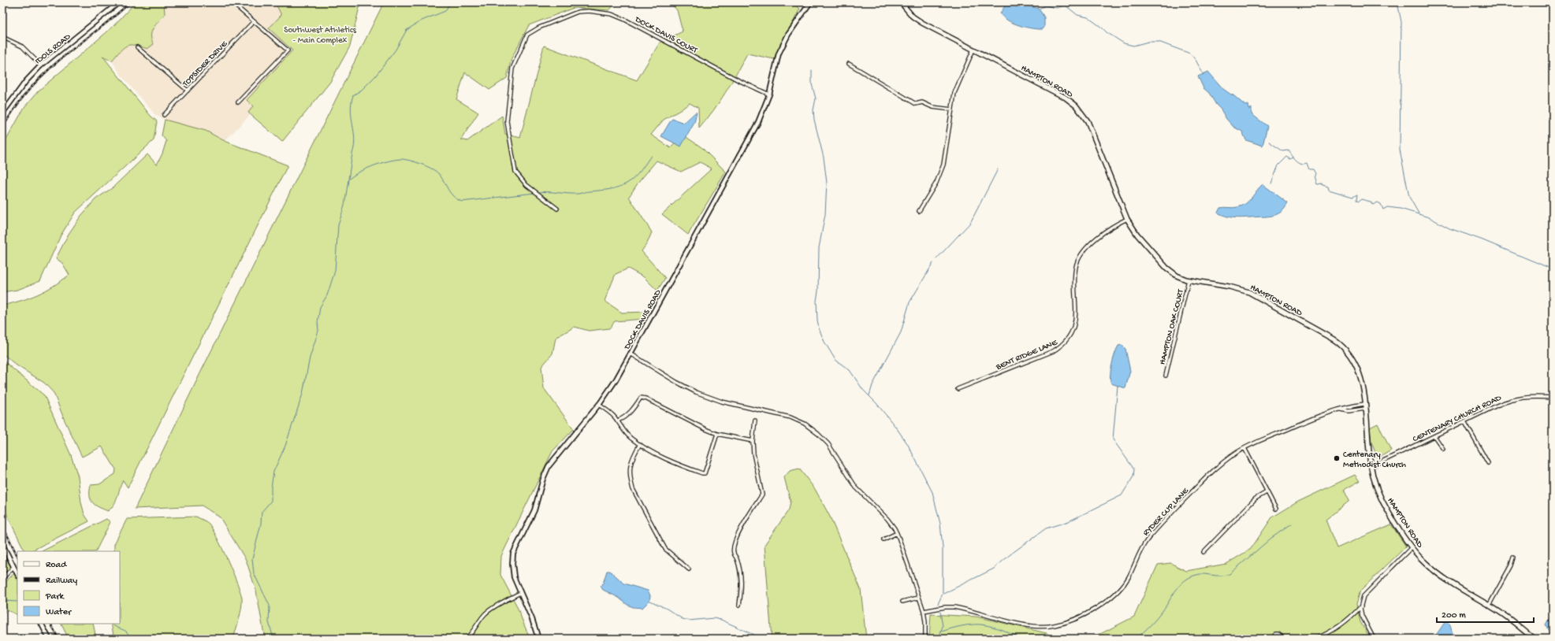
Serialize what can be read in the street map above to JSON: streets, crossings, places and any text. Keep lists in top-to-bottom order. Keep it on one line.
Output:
{"streets":{"main road":["HAMPTON ROAD"],"street":["DOCK DAVIS COURT","IDOLS ROAD","TOPSIDER DRIVE","DOCK DAVIS ROAD","HAMPTON OAK COURT","BENT RIDGE LANE","CENTENARY CHURCH ROAD","RYDER CUP LANE"]},"crossings":[["DOCK DAVIS COURT","DOCK DAVIS ROAD"],["HAMPTON ROAD","HAMPTON OAK COURT"],["HAMPTON ROAD","BENT RIDGE LANE"],["HAMPTON ROAD","CENTENARY CHURCH ROAD"],["HAMPTON ROAD","RYDER CUP LANE"]],"parks":["Southwest Athletics - Main Complex"],"places":["Centenary Methodist Church"],"legend":["Road","Railway","Park","Water"],"scale_bar":"200 m"}
